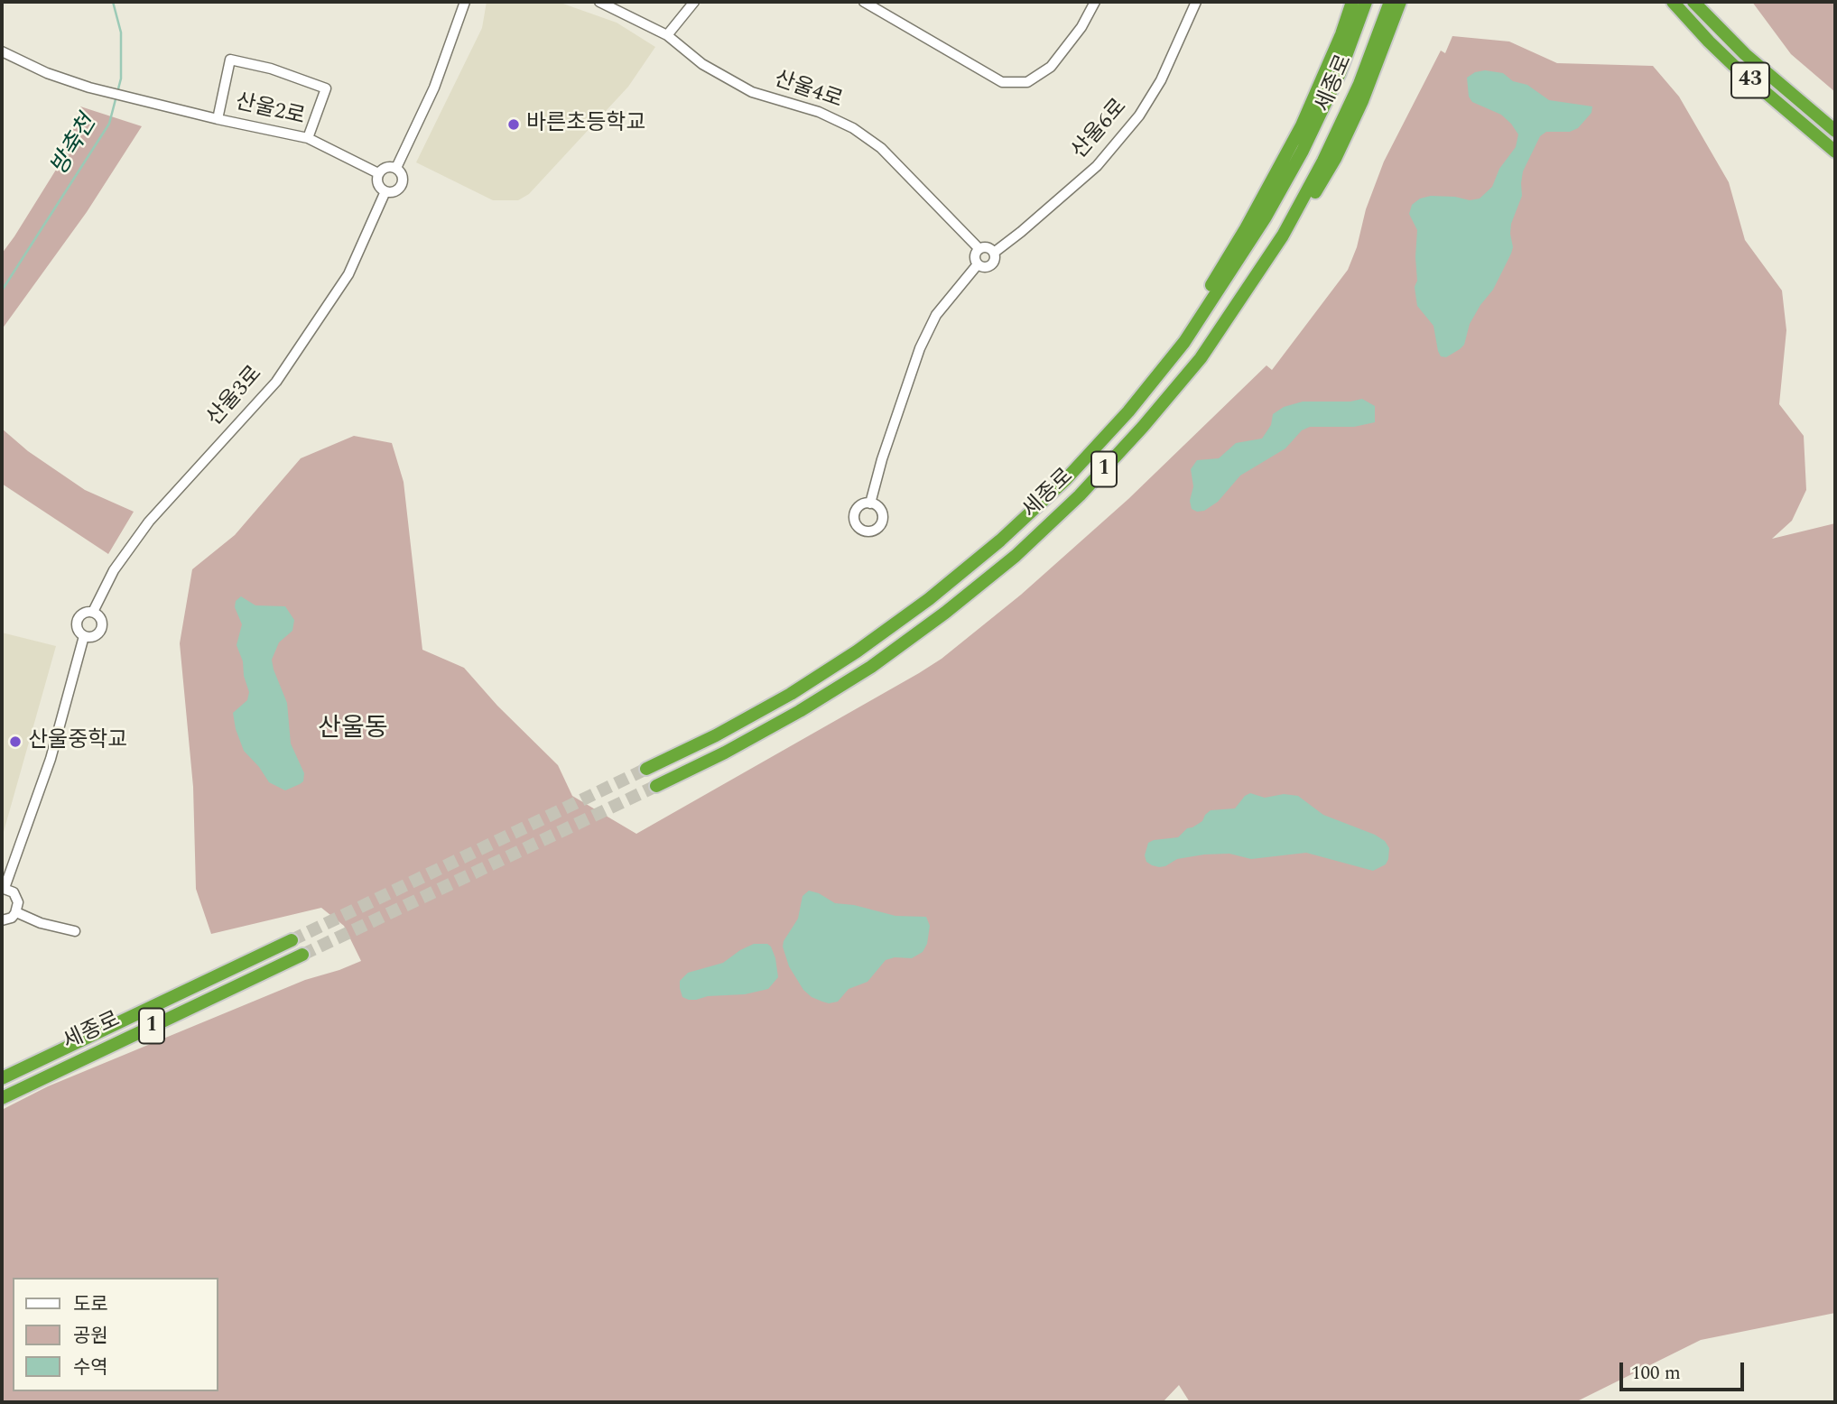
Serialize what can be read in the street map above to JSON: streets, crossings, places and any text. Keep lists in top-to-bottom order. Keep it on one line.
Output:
{"streets":{"highway":["43","세종로","1"],"street":["산울4로","산울2로","산울6로","산울3로"]},"crossings":[["산울4로","산울6로"],["산울2로","산울3로"]],"districts":["산울동"],"water":["방축천"],"places":["바른초등학교","산울중학교"],"legend":["도로","공원","수역"],"scale_bar":"100 m"}
